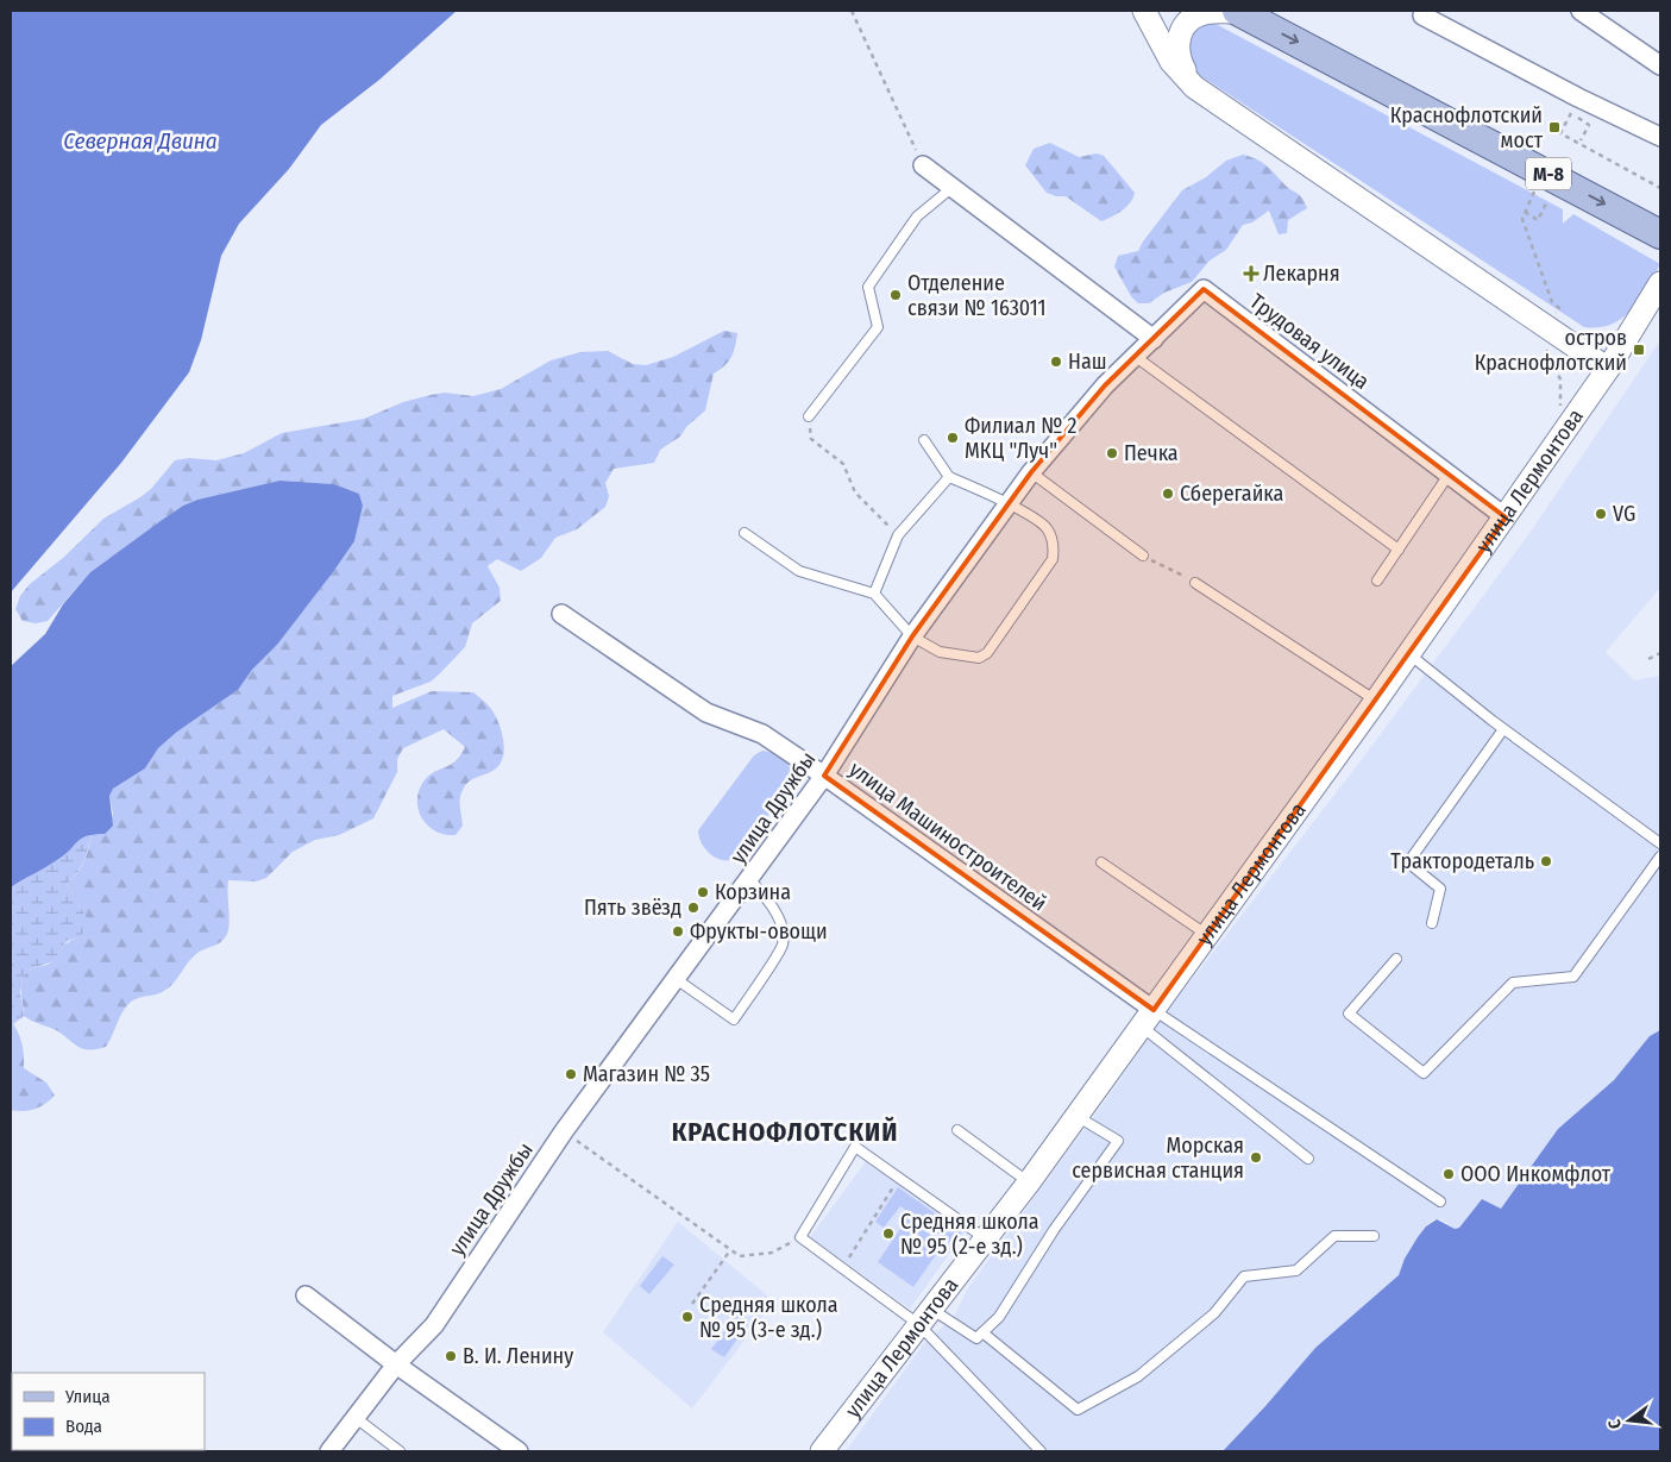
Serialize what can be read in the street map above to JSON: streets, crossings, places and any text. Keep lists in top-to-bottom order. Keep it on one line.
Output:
{"streets":{"main road":["М-8"],"street":["Трудовая улица","улица Лермонтова","улица Дружбы","улица Машиностроителей"]},"crossings":[["Трудовая улица","улица Лермонтова"],["Трудовая улица","улица Дружбы"],["улица Лермонтова","улица Машиностроителей"],["улица Дружбы","улица Машиностроителей"]],"districts":["КРАСНОФЛОТСКИЙ"],"water":["Северная Двина"],"places":{"transit":["Краснофлотский мост","остров Краснофлотский"],"health":["Лекарня"],"other":["Отделение связи № 163011","Наш","Филиал № 2 МКЦ \"Луч\"","Печка","Сберегайка","VG","Трактородеталь","Корзина","Пять звёзд","Фрукты-овощи","Магазин № 35","Морская сервисная станция","ООО Инкомфлот","Средняя школа № 95 (2-е зд.)","Средняя школа № 95 (3-е зд.)","В. И. Ленину"]},"legend":["Улица","Вода"],"north":"left"}
